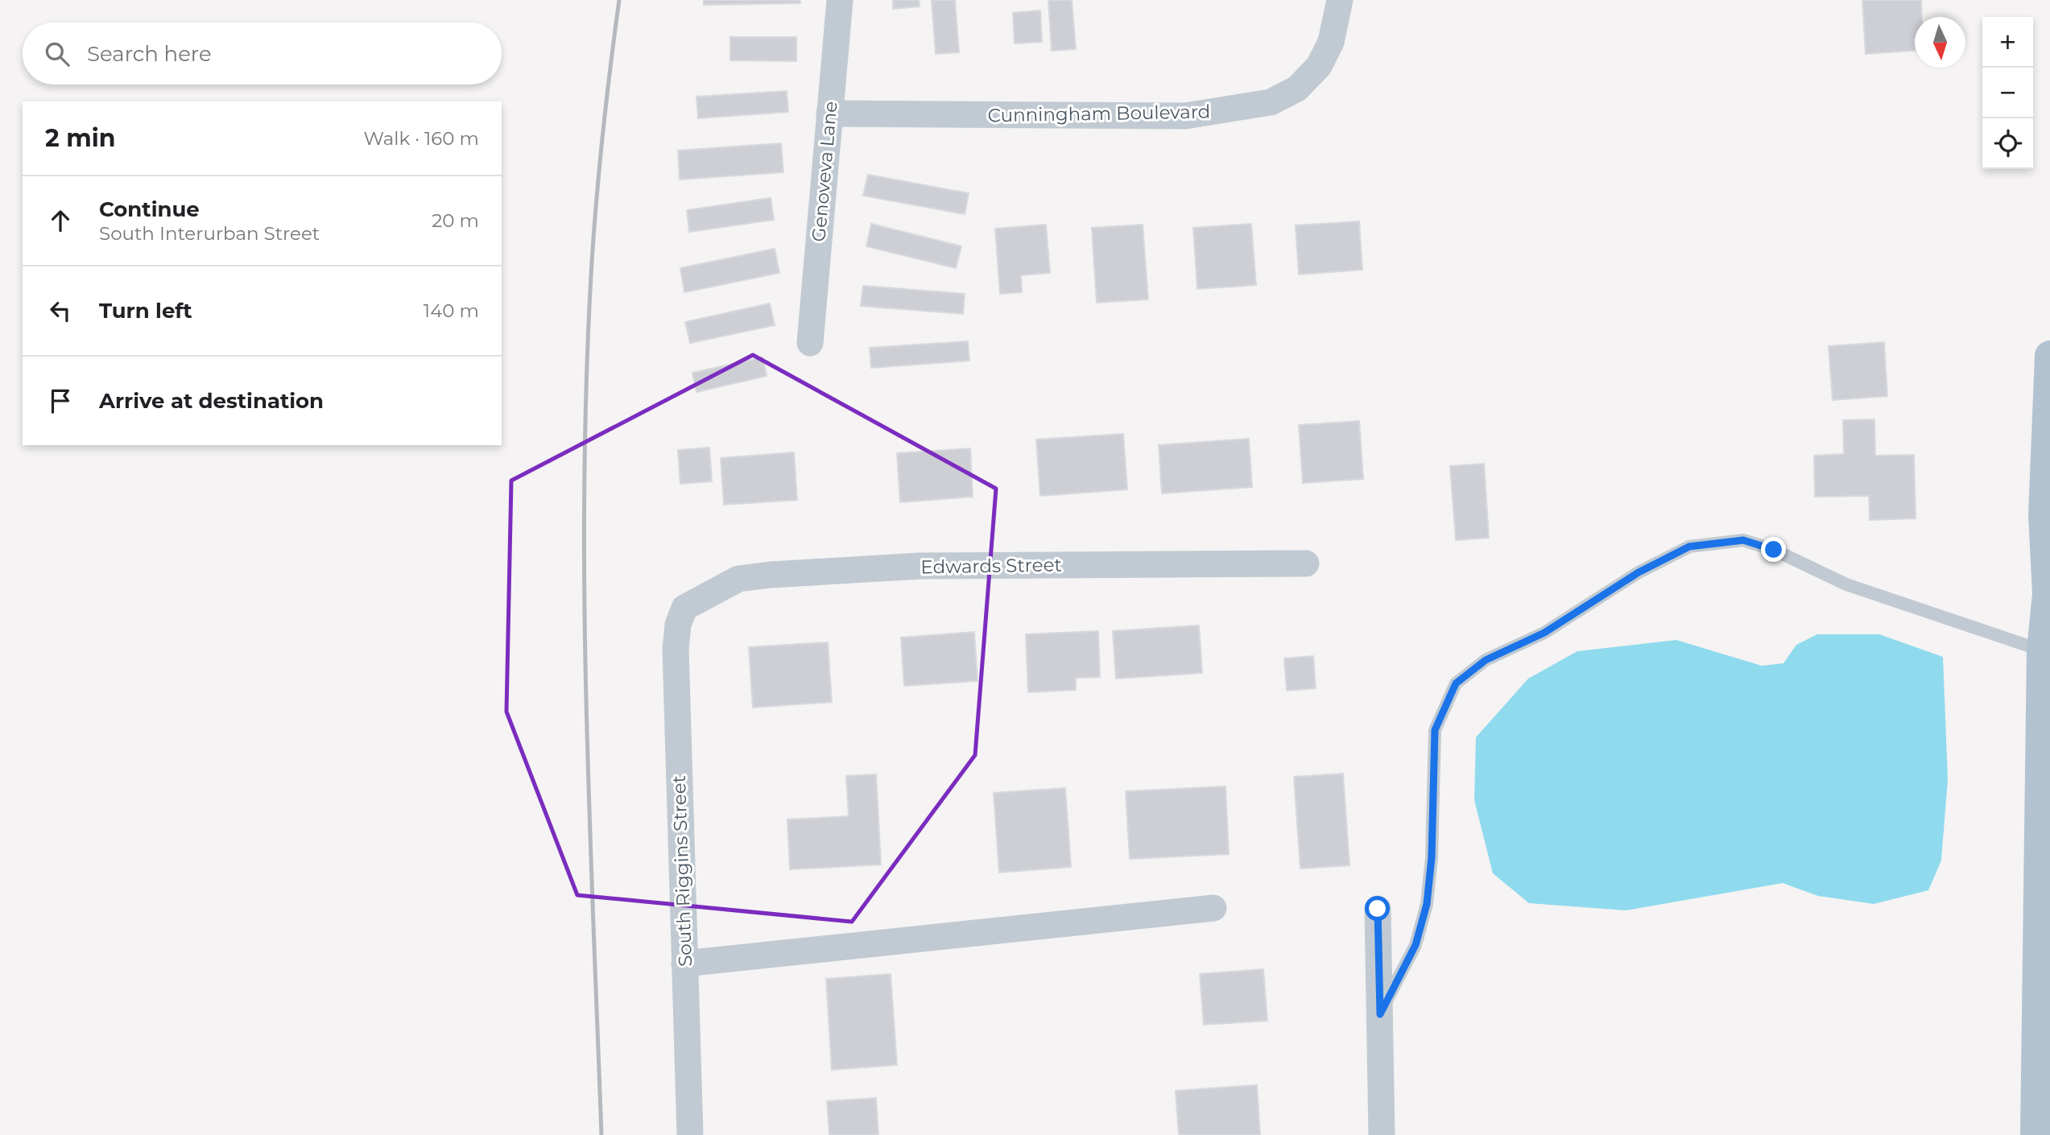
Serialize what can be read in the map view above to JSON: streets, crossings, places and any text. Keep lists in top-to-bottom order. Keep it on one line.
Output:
{"streets":{"street":["Cunningham Boulevard","Genoveva Lane","Edwards Street","South Riggins Street"]},"crossings":[["Cunningham Boulevard","Genoveva Lane"],["Edwards Street","South Riggins Street"]],"north":"bottom","page":{"map_buttons":["+","−"],"search":"Search here","heading":["2 min","Walk · 160 m"],"list":[["Continue","South Interurban Street","20 m"],["Turn left","140 m"],"Arrive at destination"]}}
